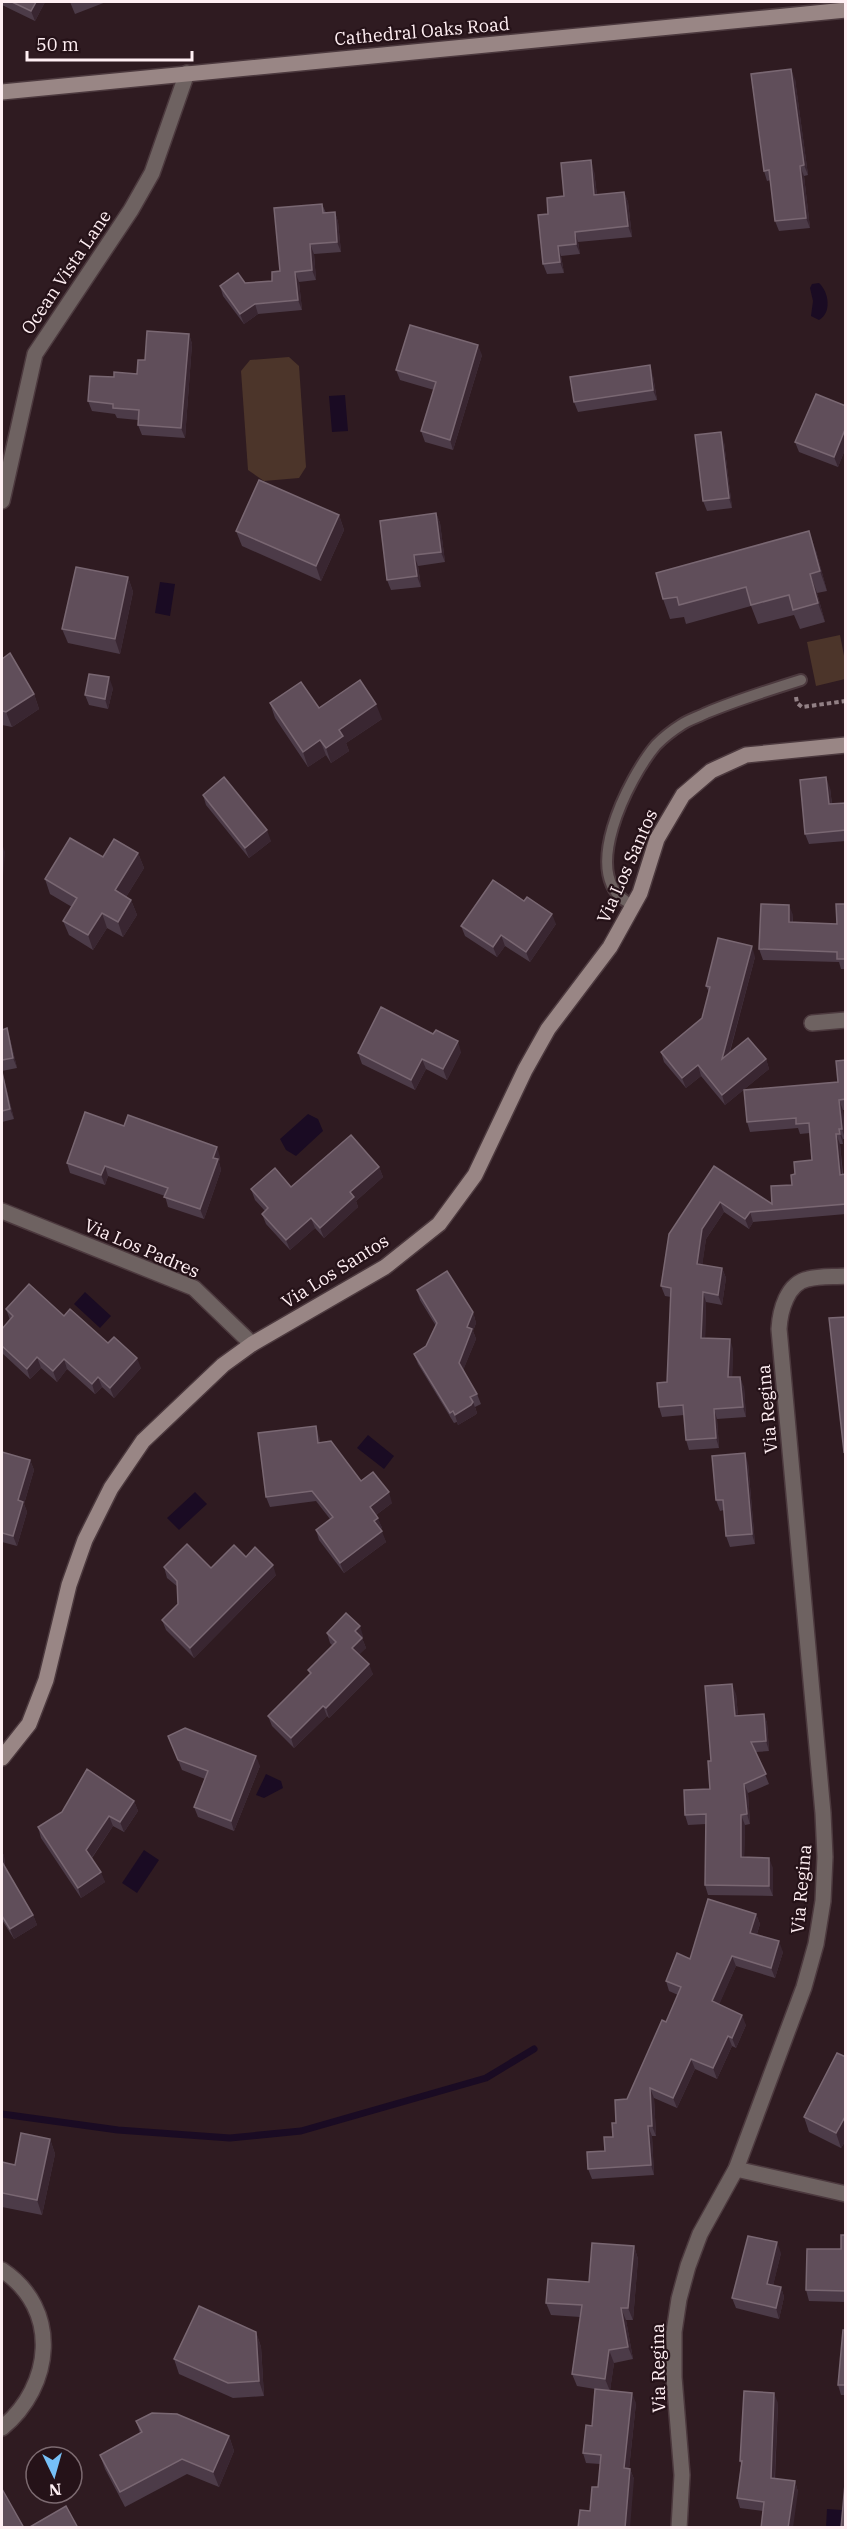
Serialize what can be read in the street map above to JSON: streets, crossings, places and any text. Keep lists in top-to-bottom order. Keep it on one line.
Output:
{"streets":{"street":["Cathedral Oaks Road","Ocean Vista Lane","Via Los Santos","Via Los Padres","Via Regina"]},"crossings":[["Cathedral Oaks Road","Ocean Vista Lane"],["Via Los Santos","Via Los Padres"]],"scale_bar":"50 m","north":"bottom"}
